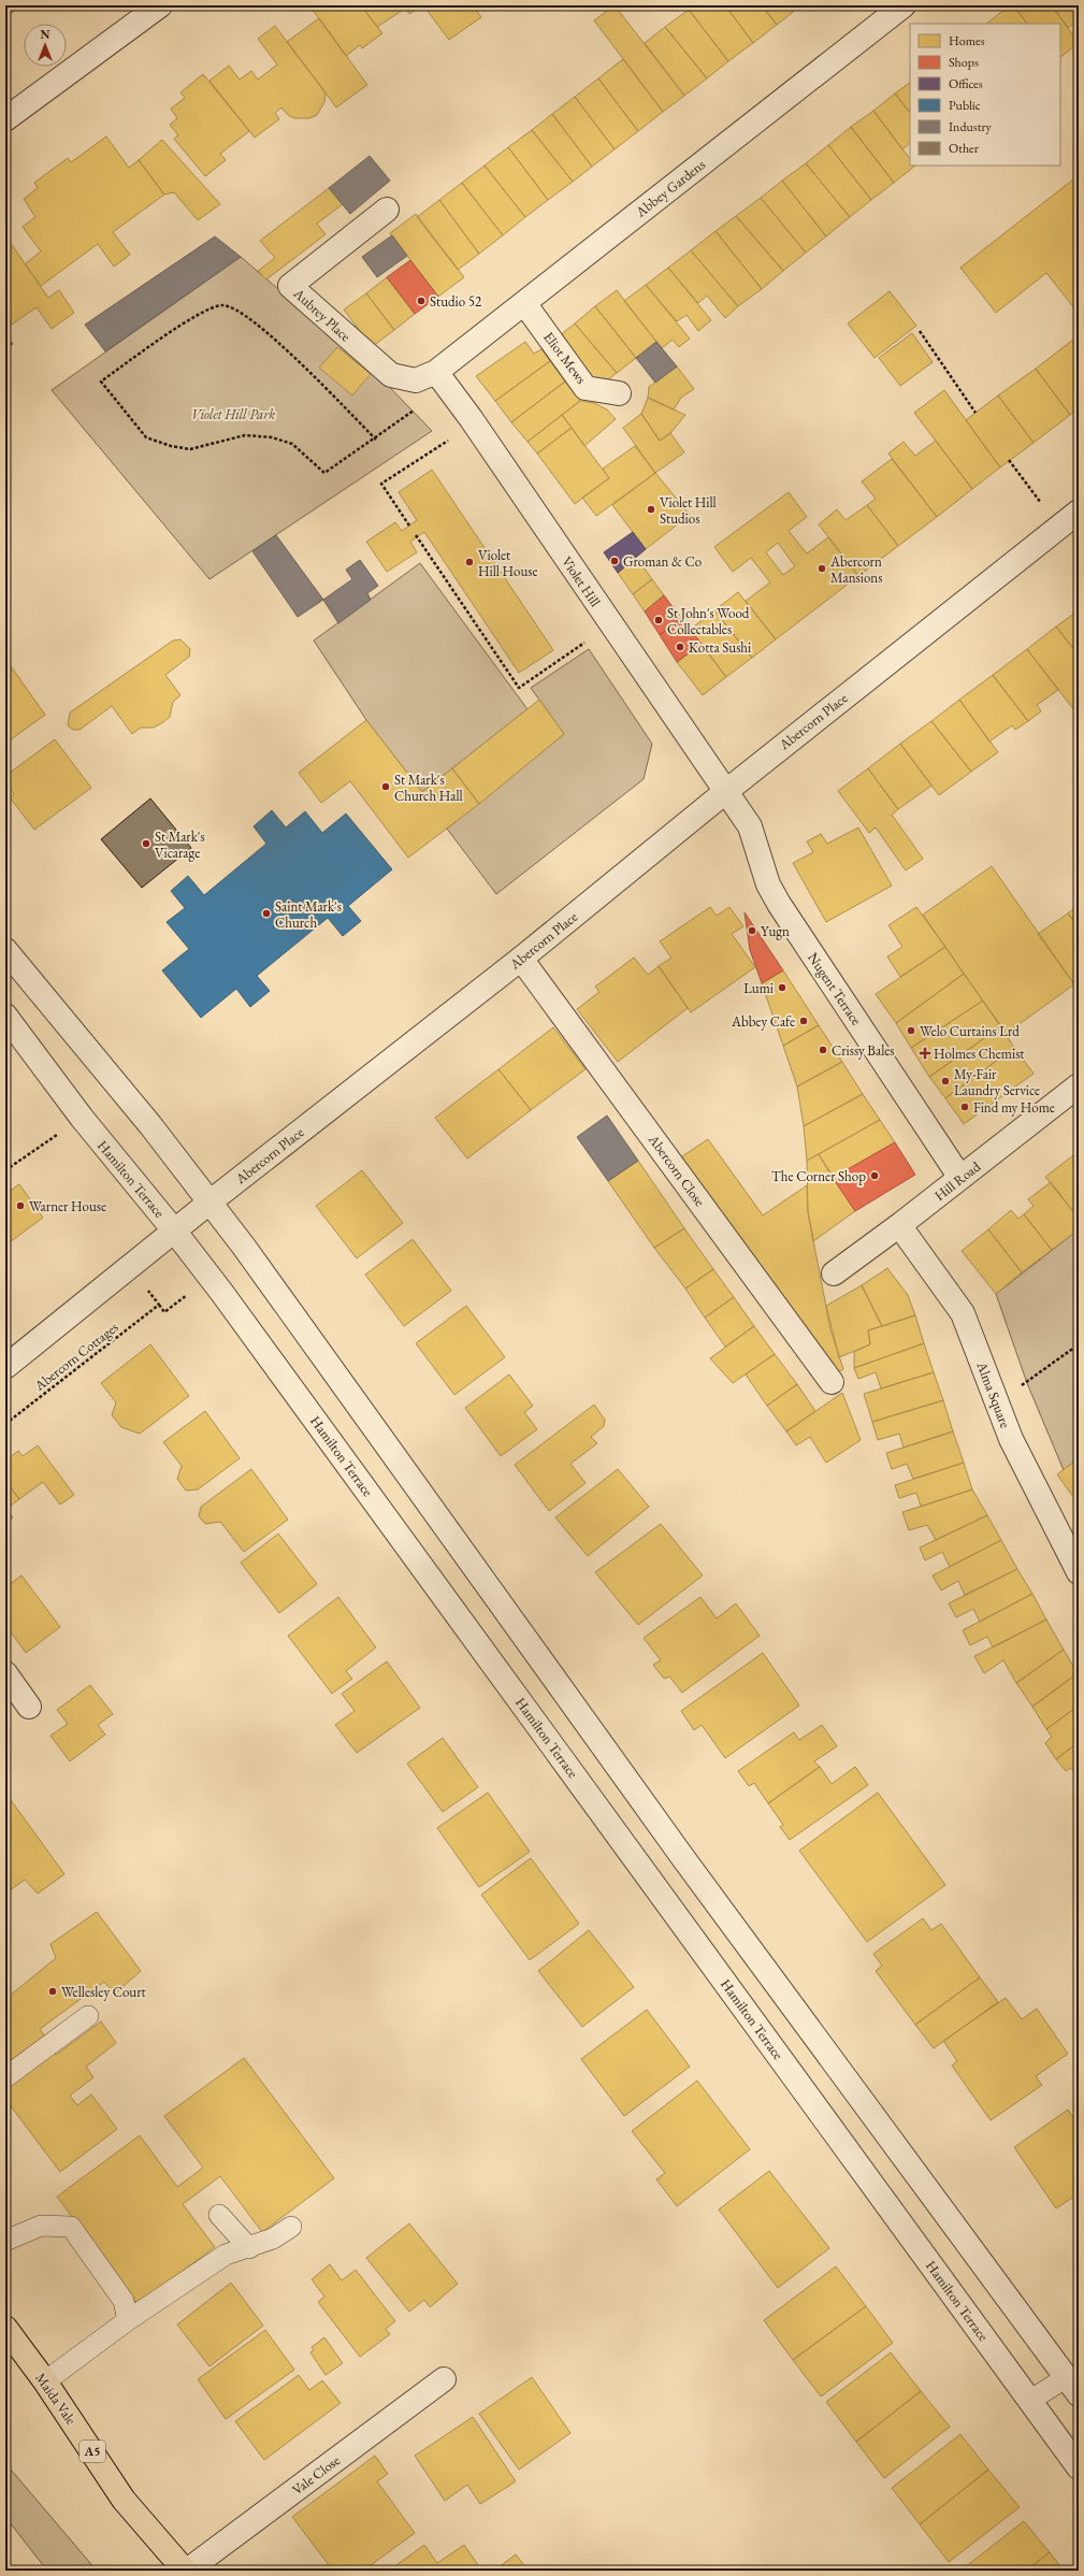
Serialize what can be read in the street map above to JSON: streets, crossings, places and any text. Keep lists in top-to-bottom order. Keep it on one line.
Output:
{"streets":{"main road":["Maida Vale","A5"],"street":["Abbey Gardens","Aubrey Place","Eliot Mews","Violet Hill","Abercorn Place","Nugent Terrace","Abercorn Close","Hamilton Terrace","Hill Road","Alma Square","Vale Close"],"path":["Abercorn Cottages"]},"crossings":[["Abbey Gardens","Aubrey Place"],["Abbey Gardens","Eliot Mews"],["Abbey Gardens","Violet Hill"],["Aubrey Place","Violet Hill"],["Violet Hill","Abercorn Place"],["Violet Hill","Nugent Terrace"],["Abercorn Place","Nugent Terrace"],["Abercorn Place","Abercorn Close"],["Abercorn Place","Hamilton Terrace"],["Nugent Terrace","Hill Road"],["Hill Road","Alma Square"],["Maida Vale","Vale Close"]],"parks":["Violet Hill Park"],"places":{"other":["Studio 52","Violet Hill Studios","Groman & Co","Violet Hill House","Abercorn Mansions","St John's Wood Collectables","Kotta Sushi","St Mark's Church Hall","St Mark's Vicarage","Saint Mark's Church","Yugn","Lumi","Abbey Cafe","Welo Curtains Lrd","Crissy Bales","My-Fair Laundry Service","Find my Home","The Corner Shop","Warner House","Wellesley Court"],"health":["Holmes Chemist"]},"legend":["Homes","Shops","Offices","Public","Industry","Other"],"north":"top"}
